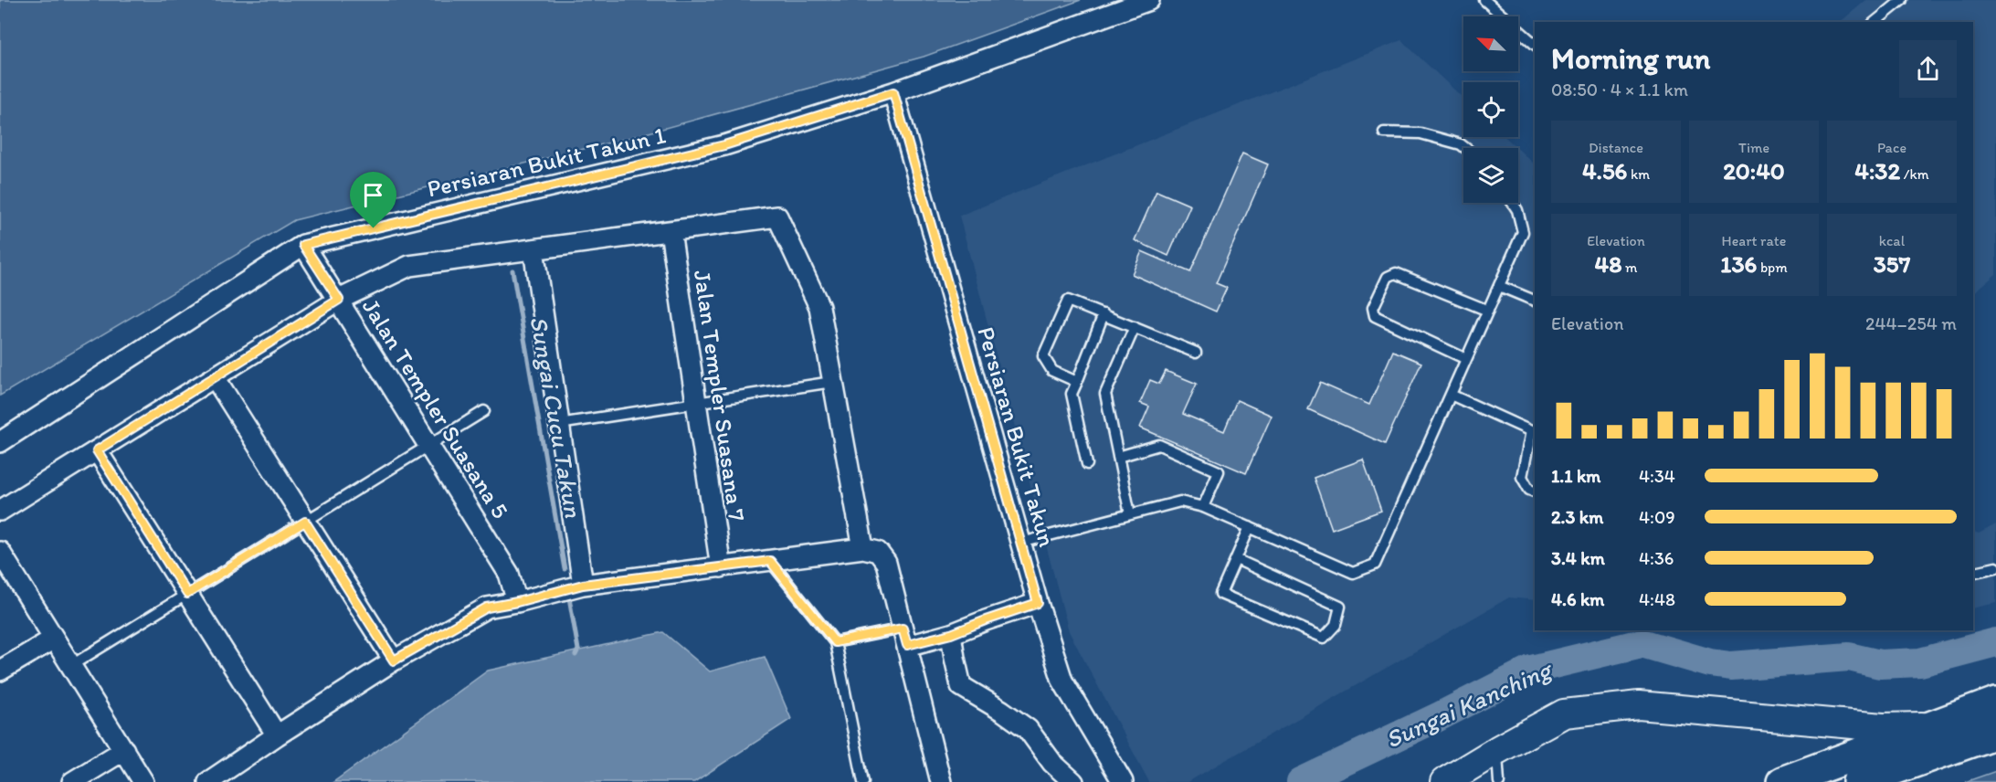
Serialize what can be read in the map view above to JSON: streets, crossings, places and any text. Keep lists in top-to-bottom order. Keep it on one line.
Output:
{"streets":{"street":["Persiaran Bukit Takun 1","Jalan Templer Suasana 7","Jalan Templer Suasana 5","Persiaran Bukit Takun"]},"crossings":[["Persiaran Bukit Takun 1","Jalan Templer Suasana 5"],["Persiaran Bukit Takun 1","Persiaran Bukit Takun"]],"water":["Sungai Cucu Takun","Sungai Kanching"],"north":"top left","page":{"heading":["Morning run","08:50 · 4 × 1.1 km"],"stats":[["Distance","4.56 km"],["Time","20:40"],["Pace","4:32 /km"],["Elevation","48 m"],["Heart rate","136 bpm"],["kcal","357"]],"chart":["Elevation","244–254 m"],"list":[{"name":"1.1 km","note":"4:34"},{"name":"2.3 km","note":"4:09"},{"name":"3.4 km","note":"4:36"},{"name":"4.6 km","note":"4:48"}]}}
